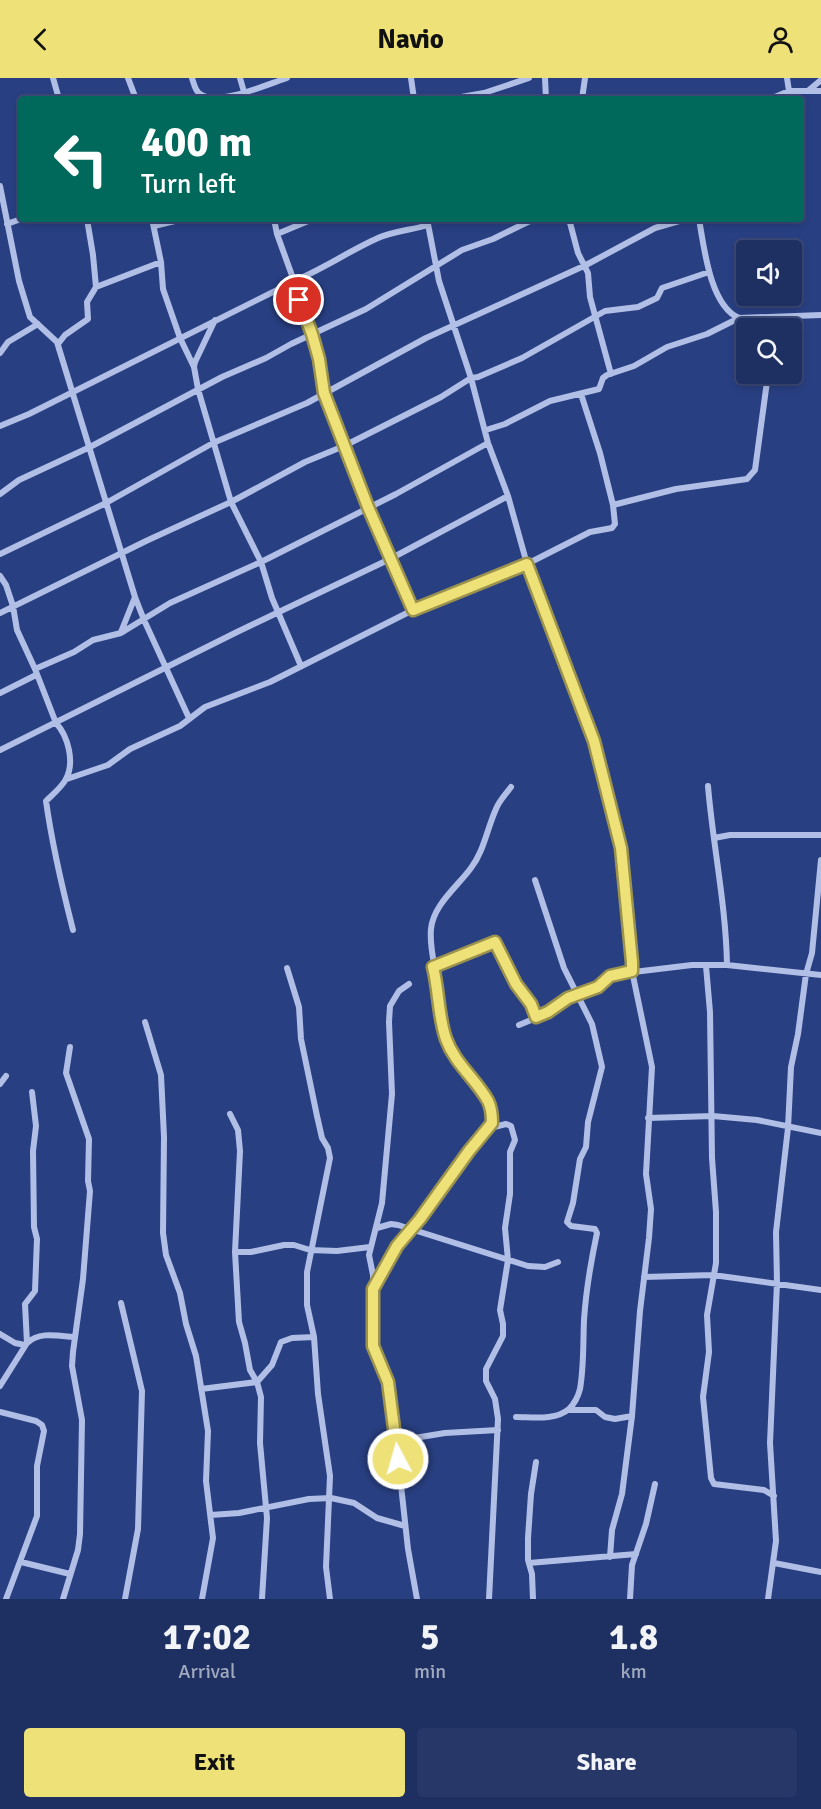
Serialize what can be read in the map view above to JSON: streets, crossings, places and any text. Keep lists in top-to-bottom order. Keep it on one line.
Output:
{"page":{"header":"Navio","turn":["400 m","Turn left"],"eta":["17:02","Arrival","5","min","1.8","km"],"buttons":["Exit","Share"]}}
